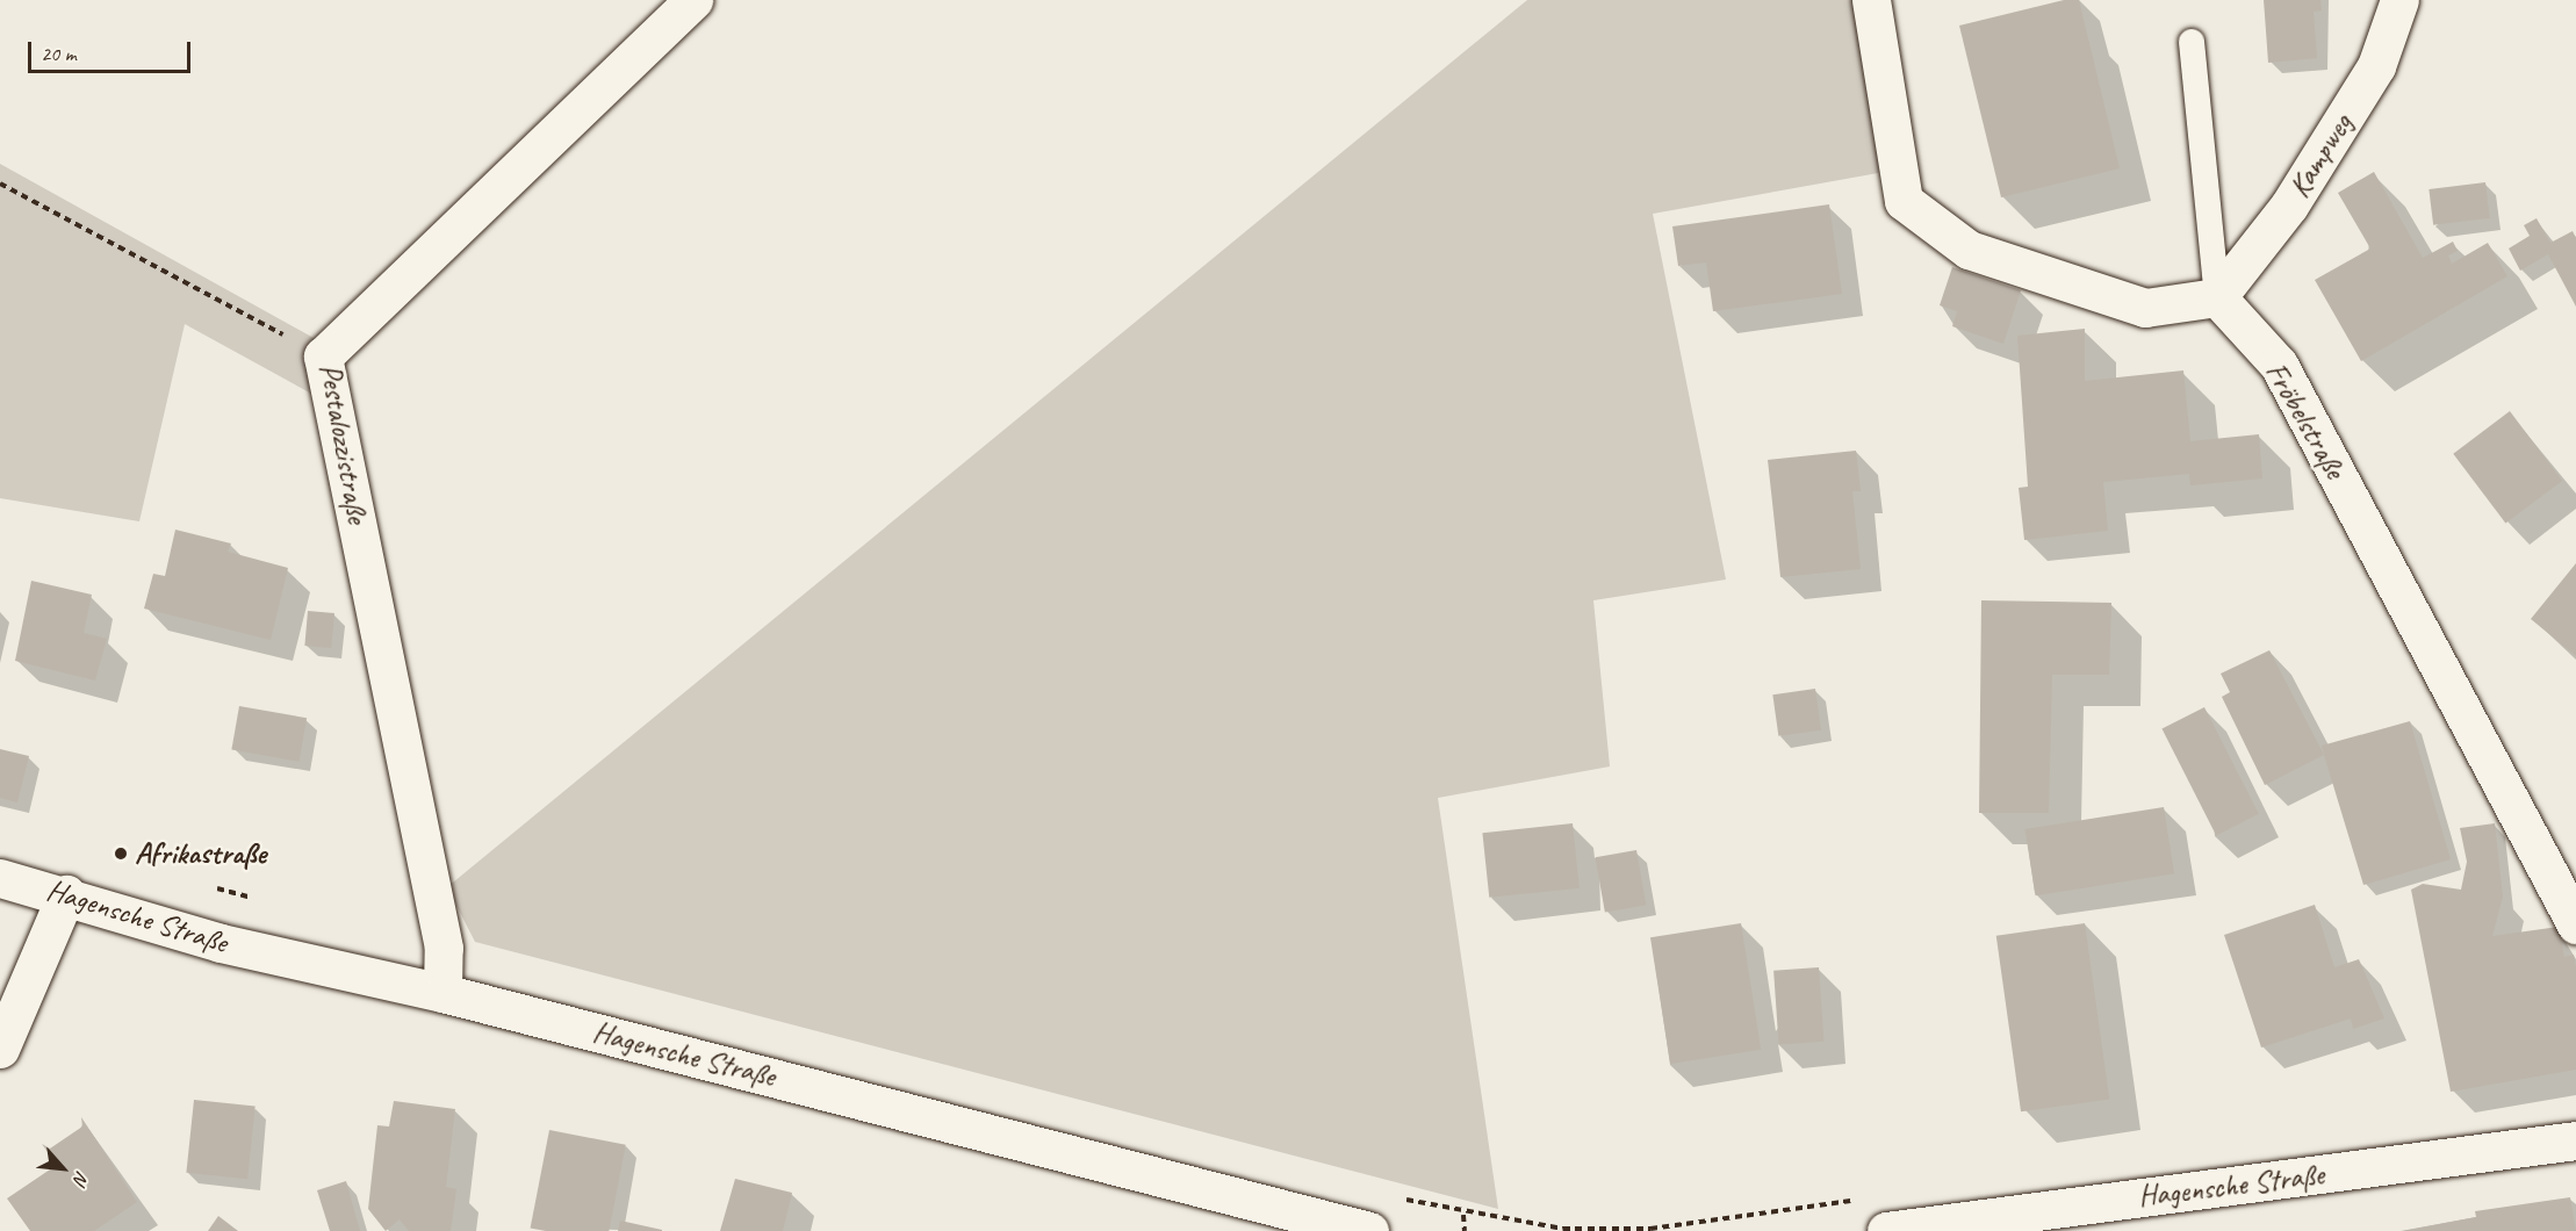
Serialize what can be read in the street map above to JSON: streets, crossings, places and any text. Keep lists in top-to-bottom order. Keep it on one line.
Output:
{"streets":{"street":["Kampweg","Fröbelstraße","Pestalozzistraße","Hagensche Straße"]},"crossings":[["Kampweg","Fröbelstraße"],["Pestalozzistraße","Hagensche Straße"]],"places":["Afrikastraße"],"scale_bar":"20 m","north":"bottom right"}
